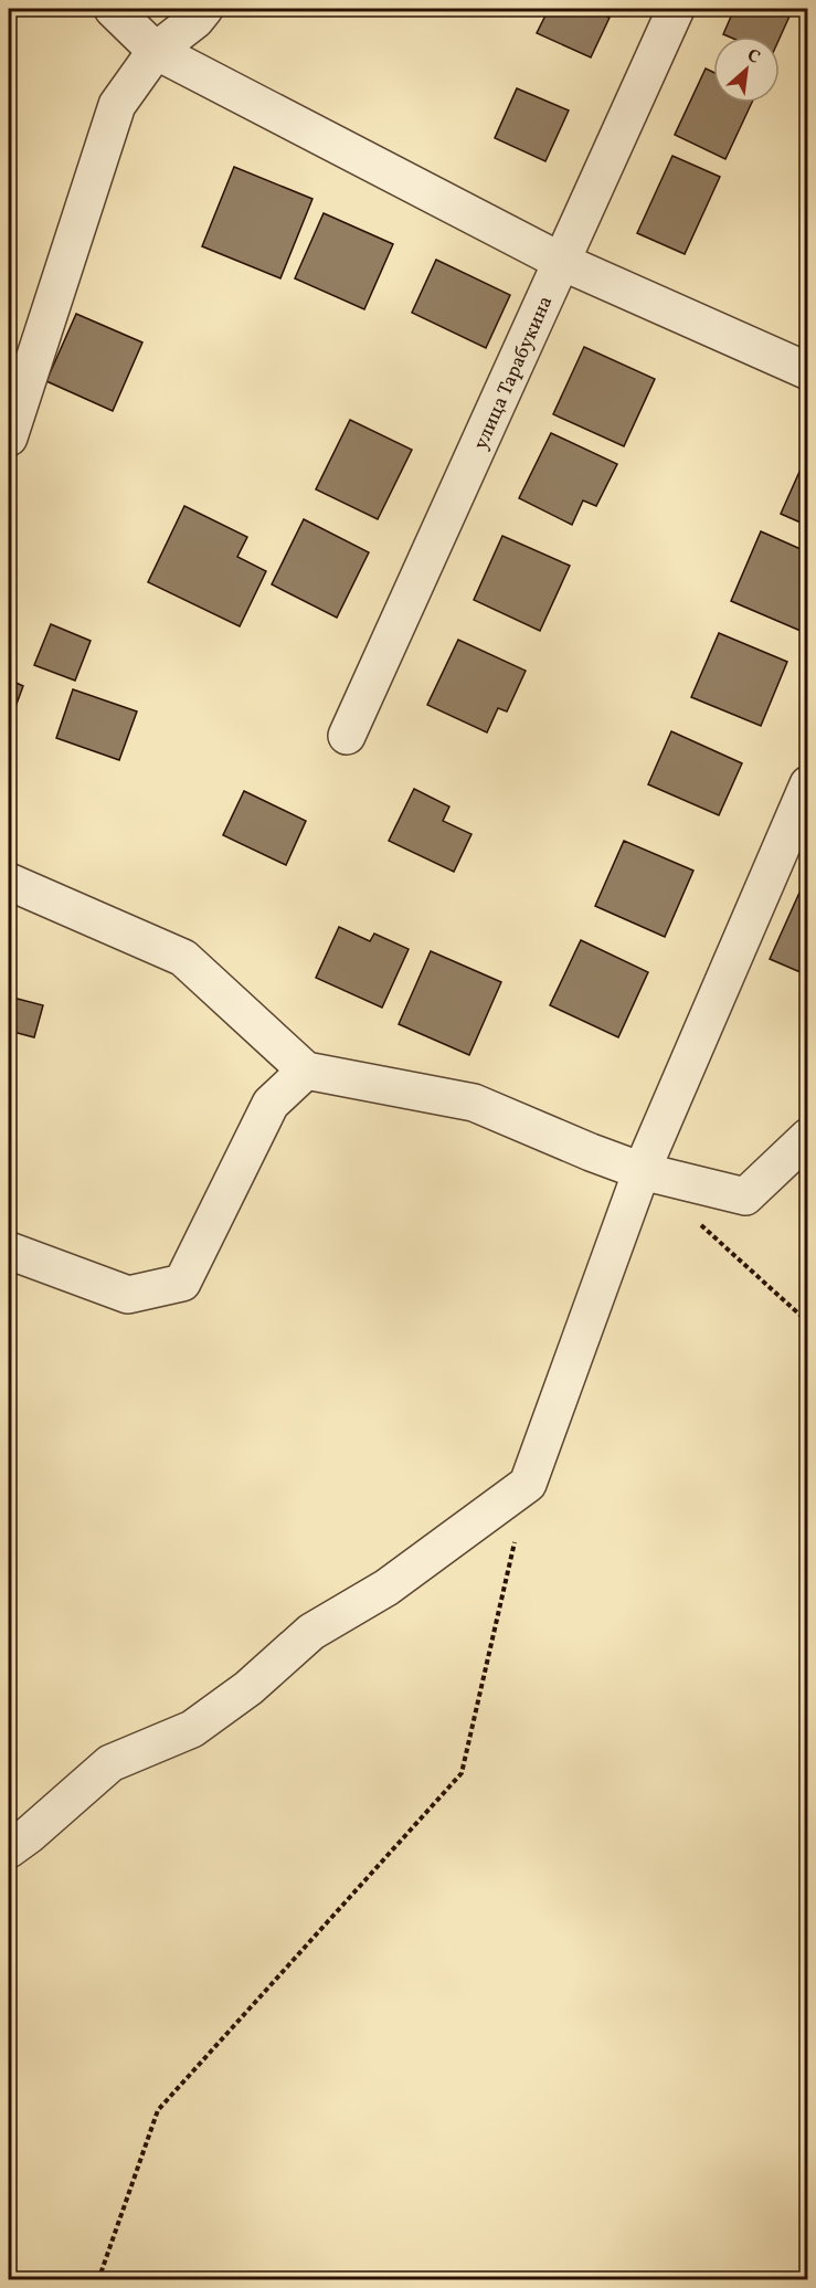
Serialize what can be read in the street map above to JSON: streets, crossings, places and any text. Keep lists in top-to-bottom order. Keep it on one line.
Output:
{"streets":{"street":["улица Тарабукина"]},"north":"top right"}
